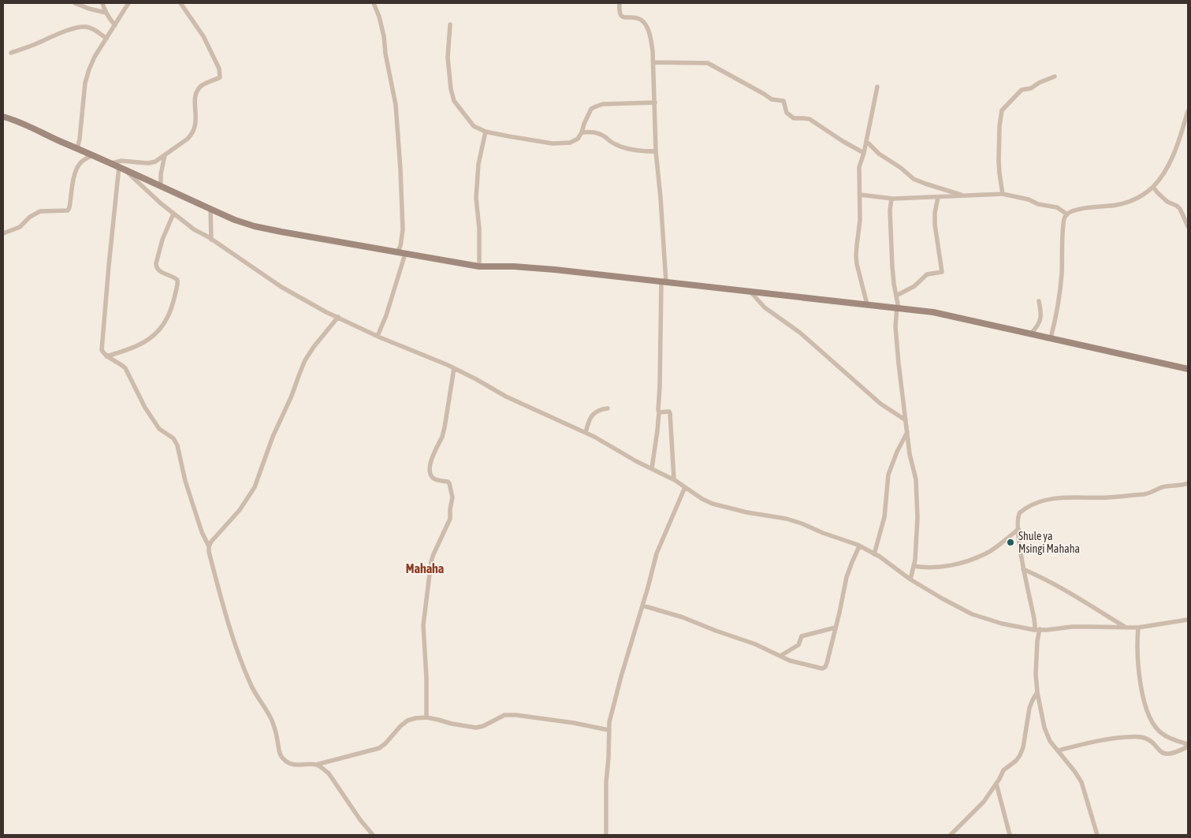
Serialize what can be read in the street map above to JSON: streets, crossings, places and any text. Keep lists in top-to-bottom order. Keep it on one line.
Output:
{"districts":["Mahaha"],"places":["Shule ya Msingi Mahaha"]}
